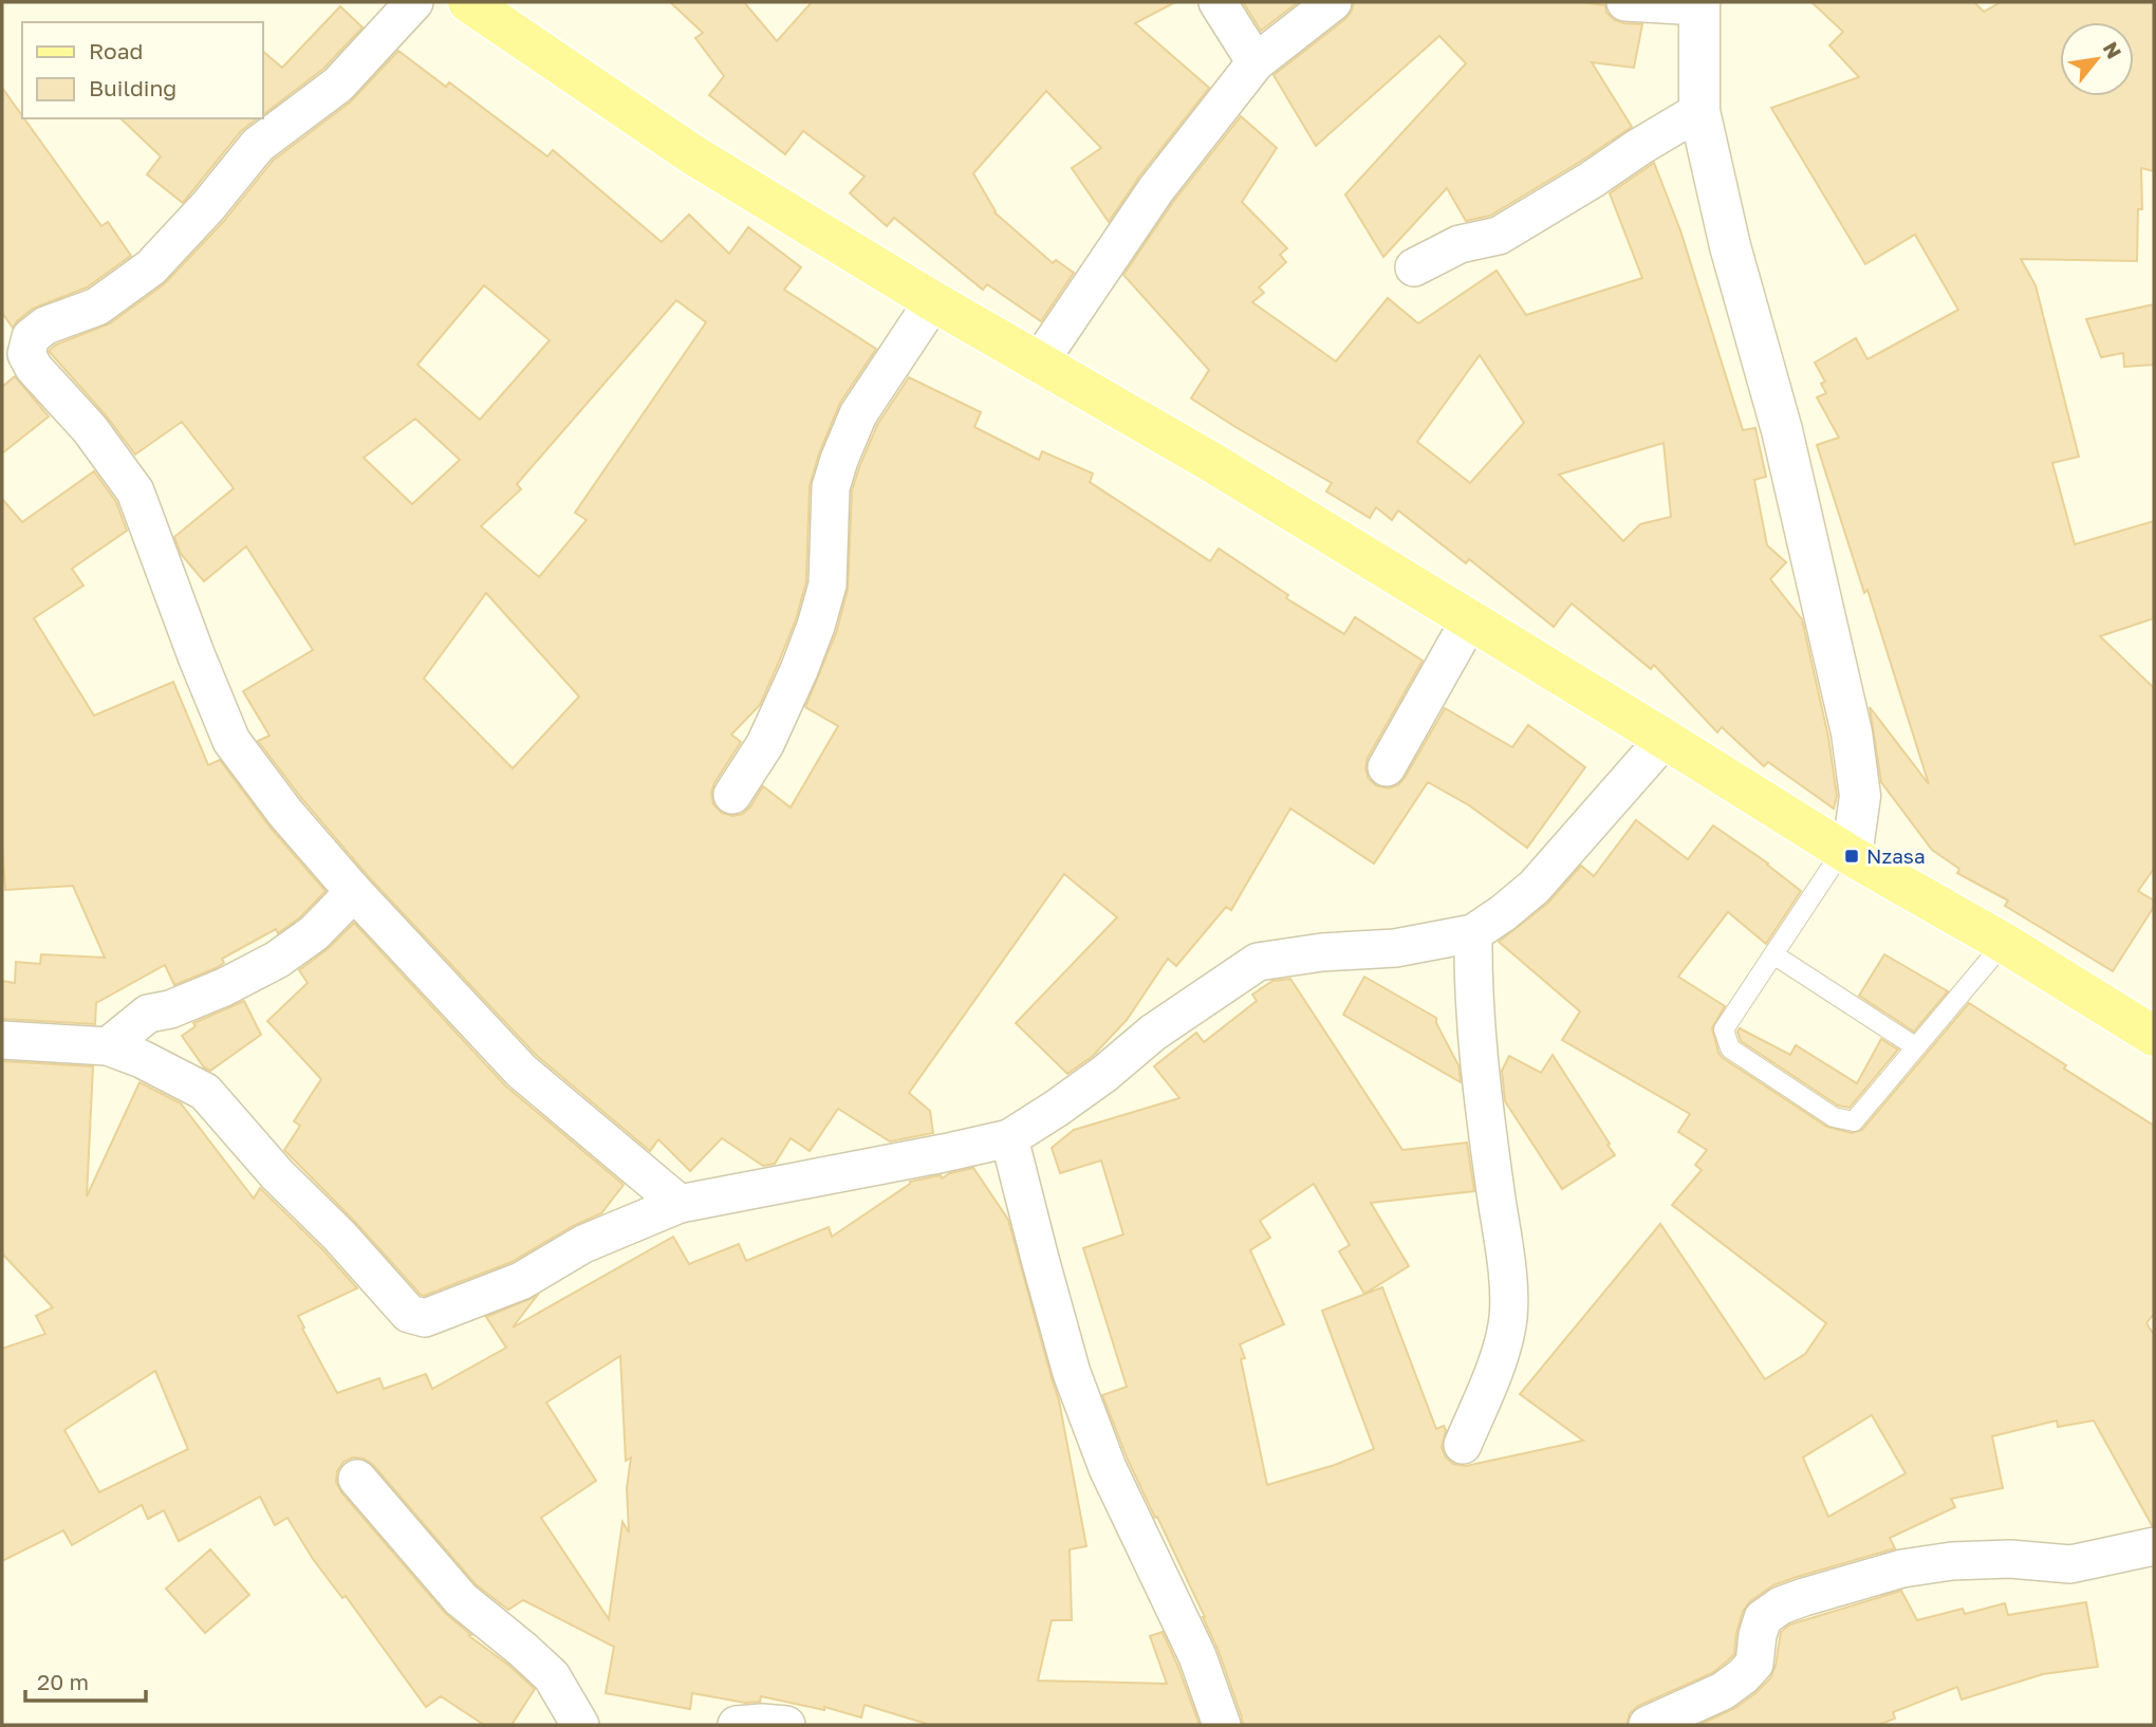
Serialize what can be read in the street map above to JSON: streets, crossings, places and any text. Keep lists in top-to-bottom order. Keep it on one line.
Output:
{"places":{"transit":["Nzasa"]},"legend":["Road","Building"],"scale_bar":"20 m","north":"top right"}
